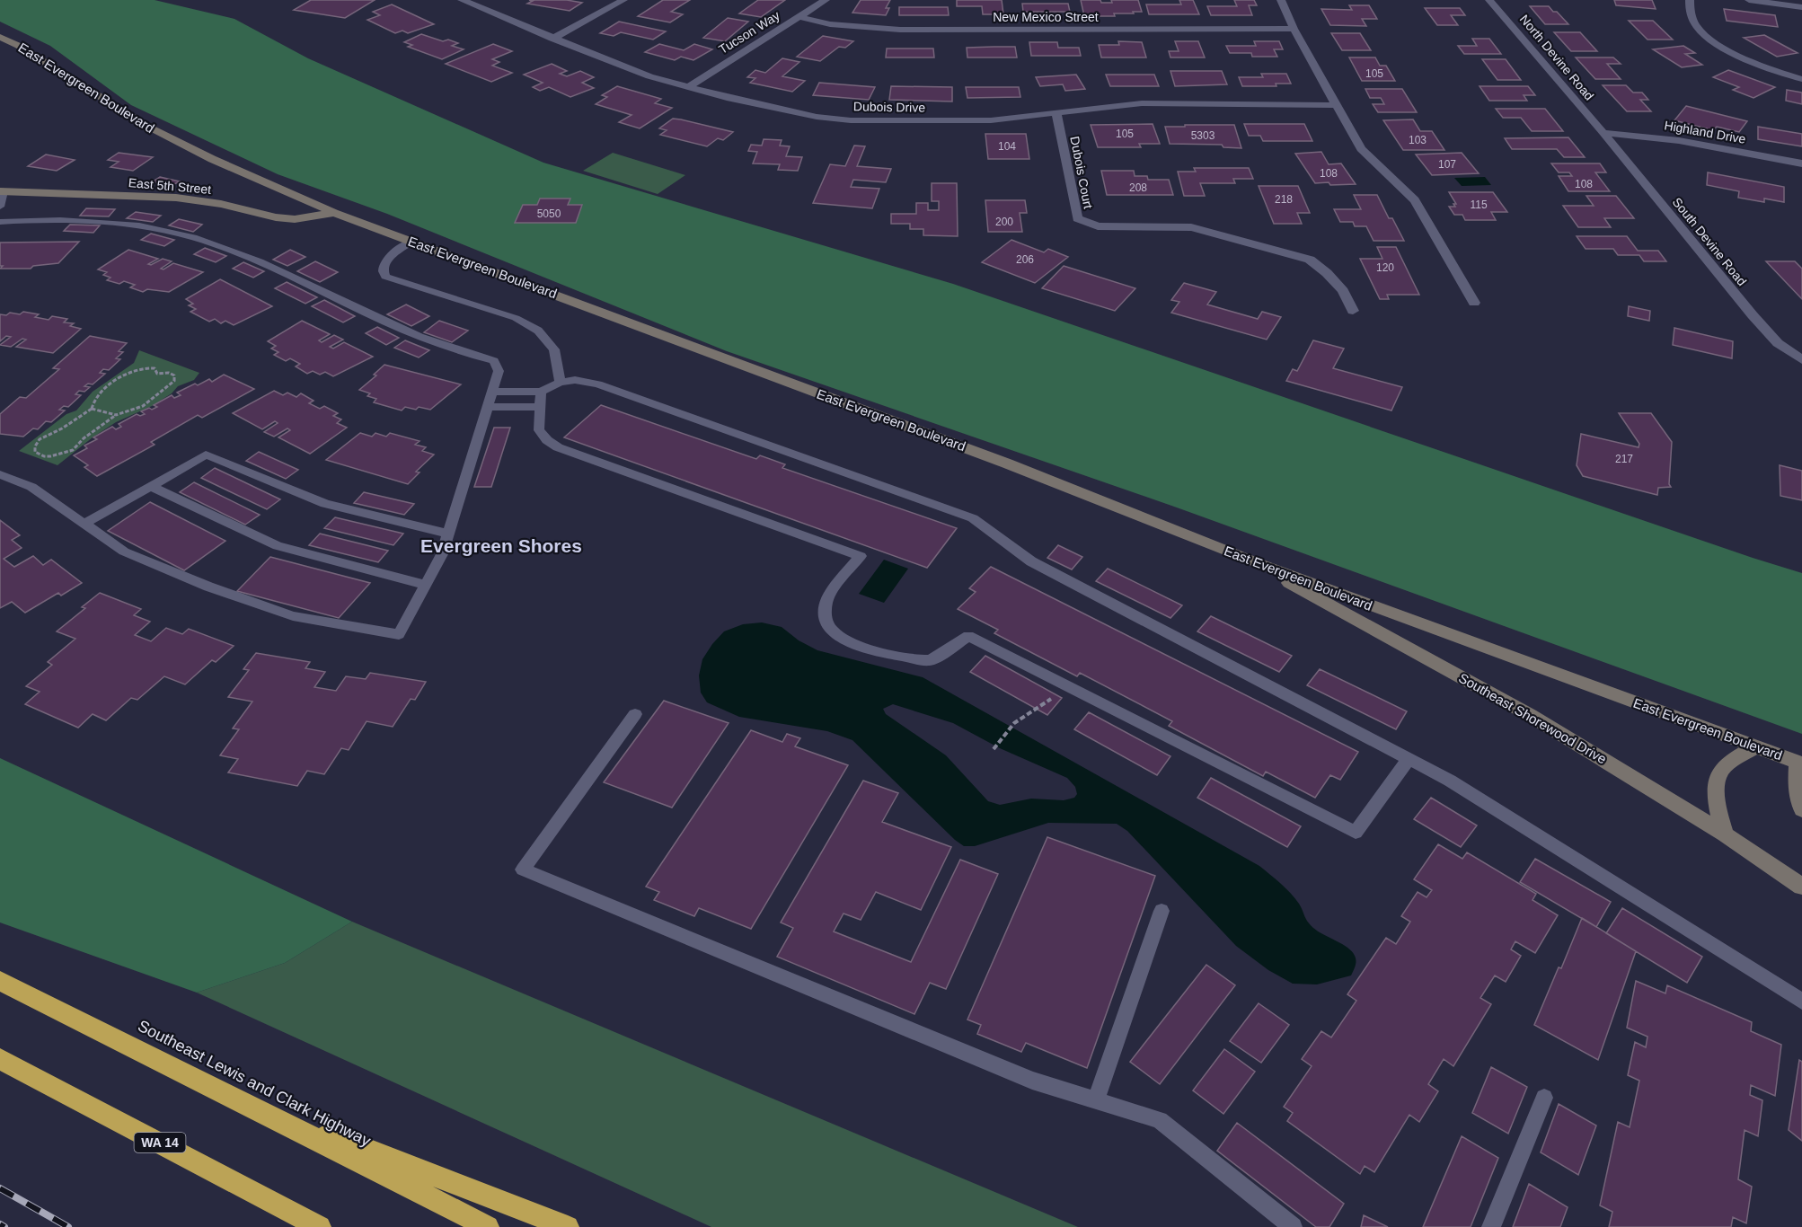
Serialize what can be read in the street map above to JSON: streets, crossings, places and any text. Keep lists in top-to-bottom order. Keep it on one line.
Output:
{"streets":{"highway":["Southeast Lewis and Clark Highway","WA 14"],"street":["New Mexico Street","Tucson Way","North Devine Road","East Evergreen Boulevard","Dubois Drive","Highland Drive","Dubois Court","East 5th Street","South Devine Road","Southeast Shorewood Drive"]},"crossings":[["New Mexico Street","Tucson Way"],["Tucson Way","Dubois Drive"],["North Devine Road","Highland Drive"],["North Devine Road","South Devine Road"],["East Evergreen Boulevard","East 5th Street"],["East Evergreen Boulevard","Southeast Shorewood Drive"],["Dubois Drive","Dubois Court"],["Highland Drive","South Devine Road"]],"districts":["Evergreen Shores"],"house_numbers":["105","105","5303","103","104","107","108","108","208","218","115","5050","200","206","120","217"]}
